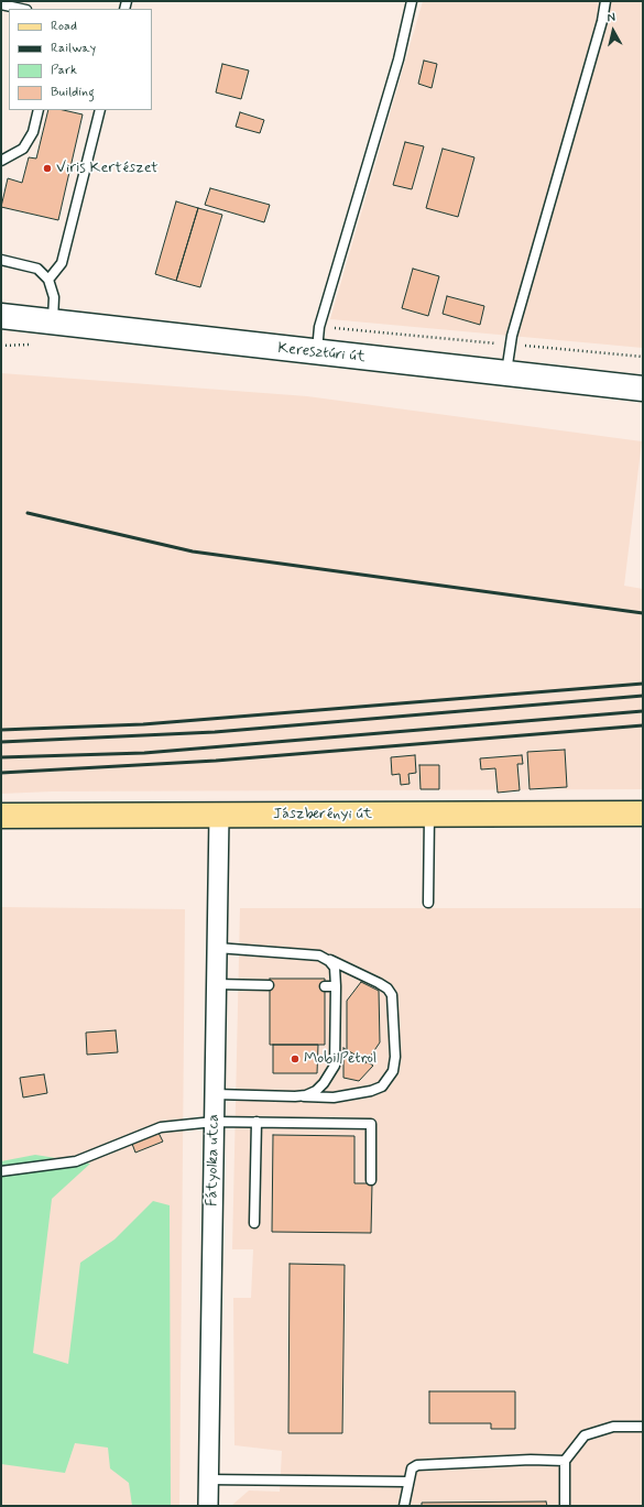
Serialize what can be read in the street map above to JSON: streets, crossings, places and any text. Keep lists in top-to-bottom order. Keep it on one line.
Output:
{"streets":{"main road":["Keresztúri út","Jászberényi út"],"street":["Fátyolka utca"]},"crossings":[["Jászberényi út","Fátyolka utca"]],"places":["Viris Kertészet","MobilPetrol"],"legend":["Road","Railway","Park","Building"],"north":"top"}
